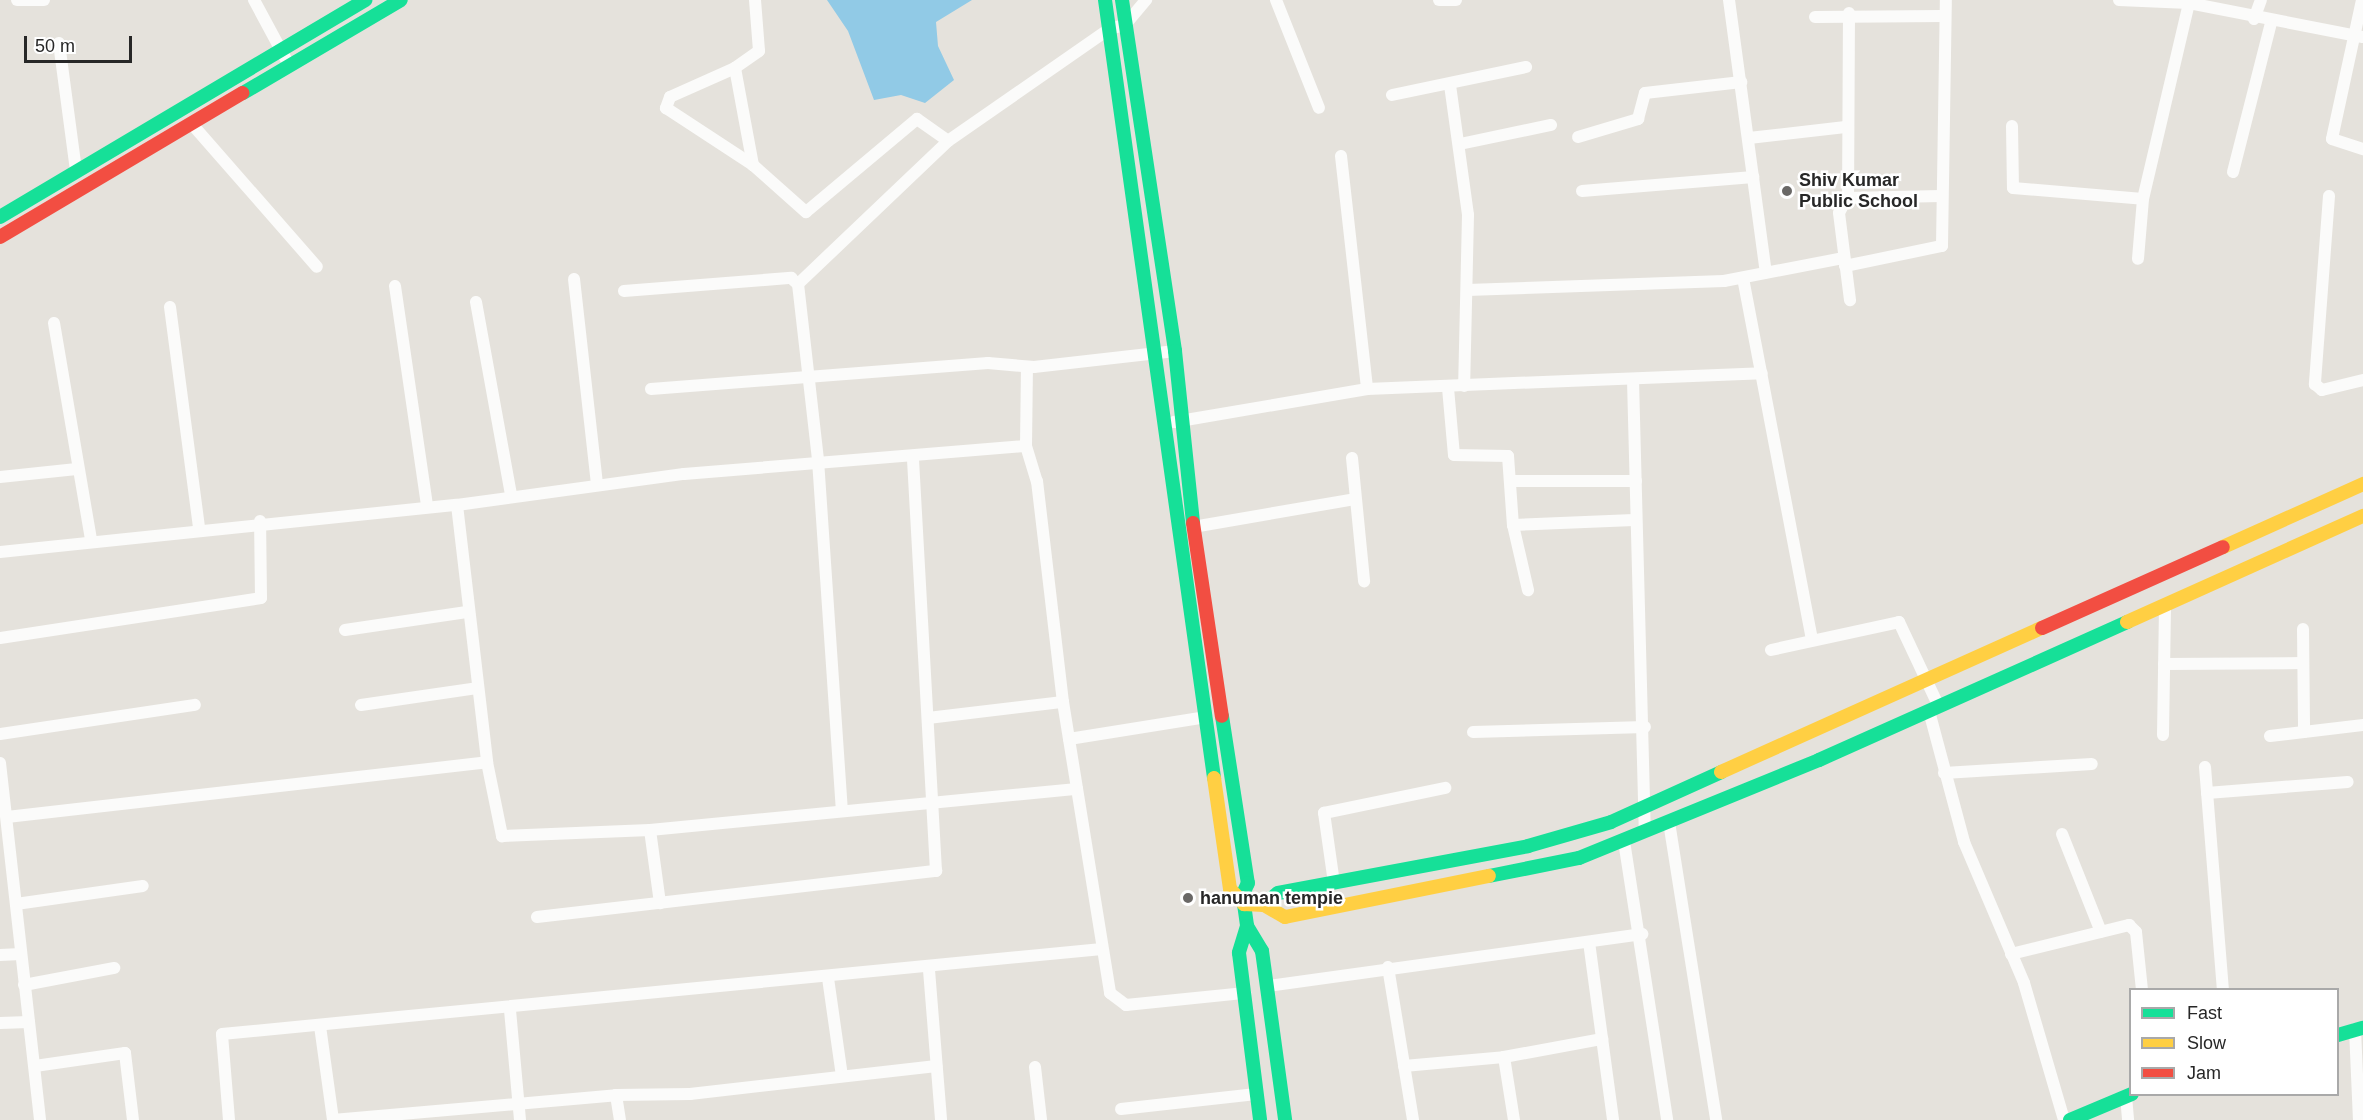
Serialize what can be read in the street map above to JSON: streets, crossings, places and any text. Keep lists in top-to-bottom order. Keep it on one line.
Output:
{"places":["Shiv Kumar Public School","hanuman tempie"],"legend":["Fast","Slow","Jam"],"scale_bar":"50 m"}
